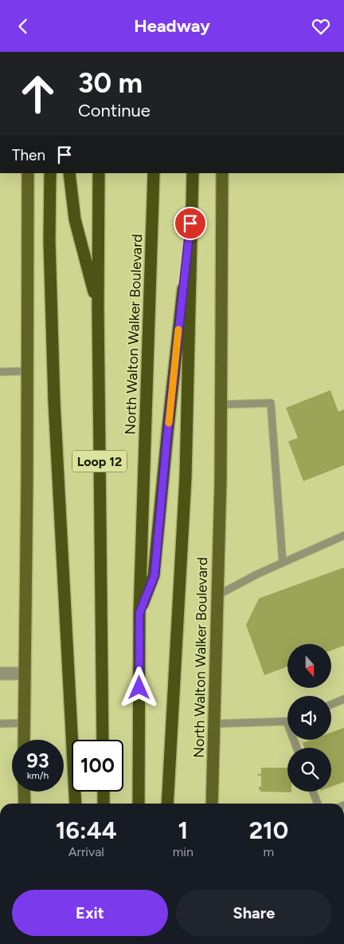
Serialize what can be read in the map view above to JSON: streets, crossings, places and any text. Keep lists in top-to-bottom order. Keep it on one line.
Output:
{"streets":{"highway":["North Walton Walker Boulevard","Loop 12"]},"north":"bottom","page":{"header":"Headway","turn":["30 m","Continue"],"then":"Then","speed":"93 km/h","limit":"100","eta":["16:44","Arrival","1","min","210","m"],"buttons":["Exit","Share"]}}
